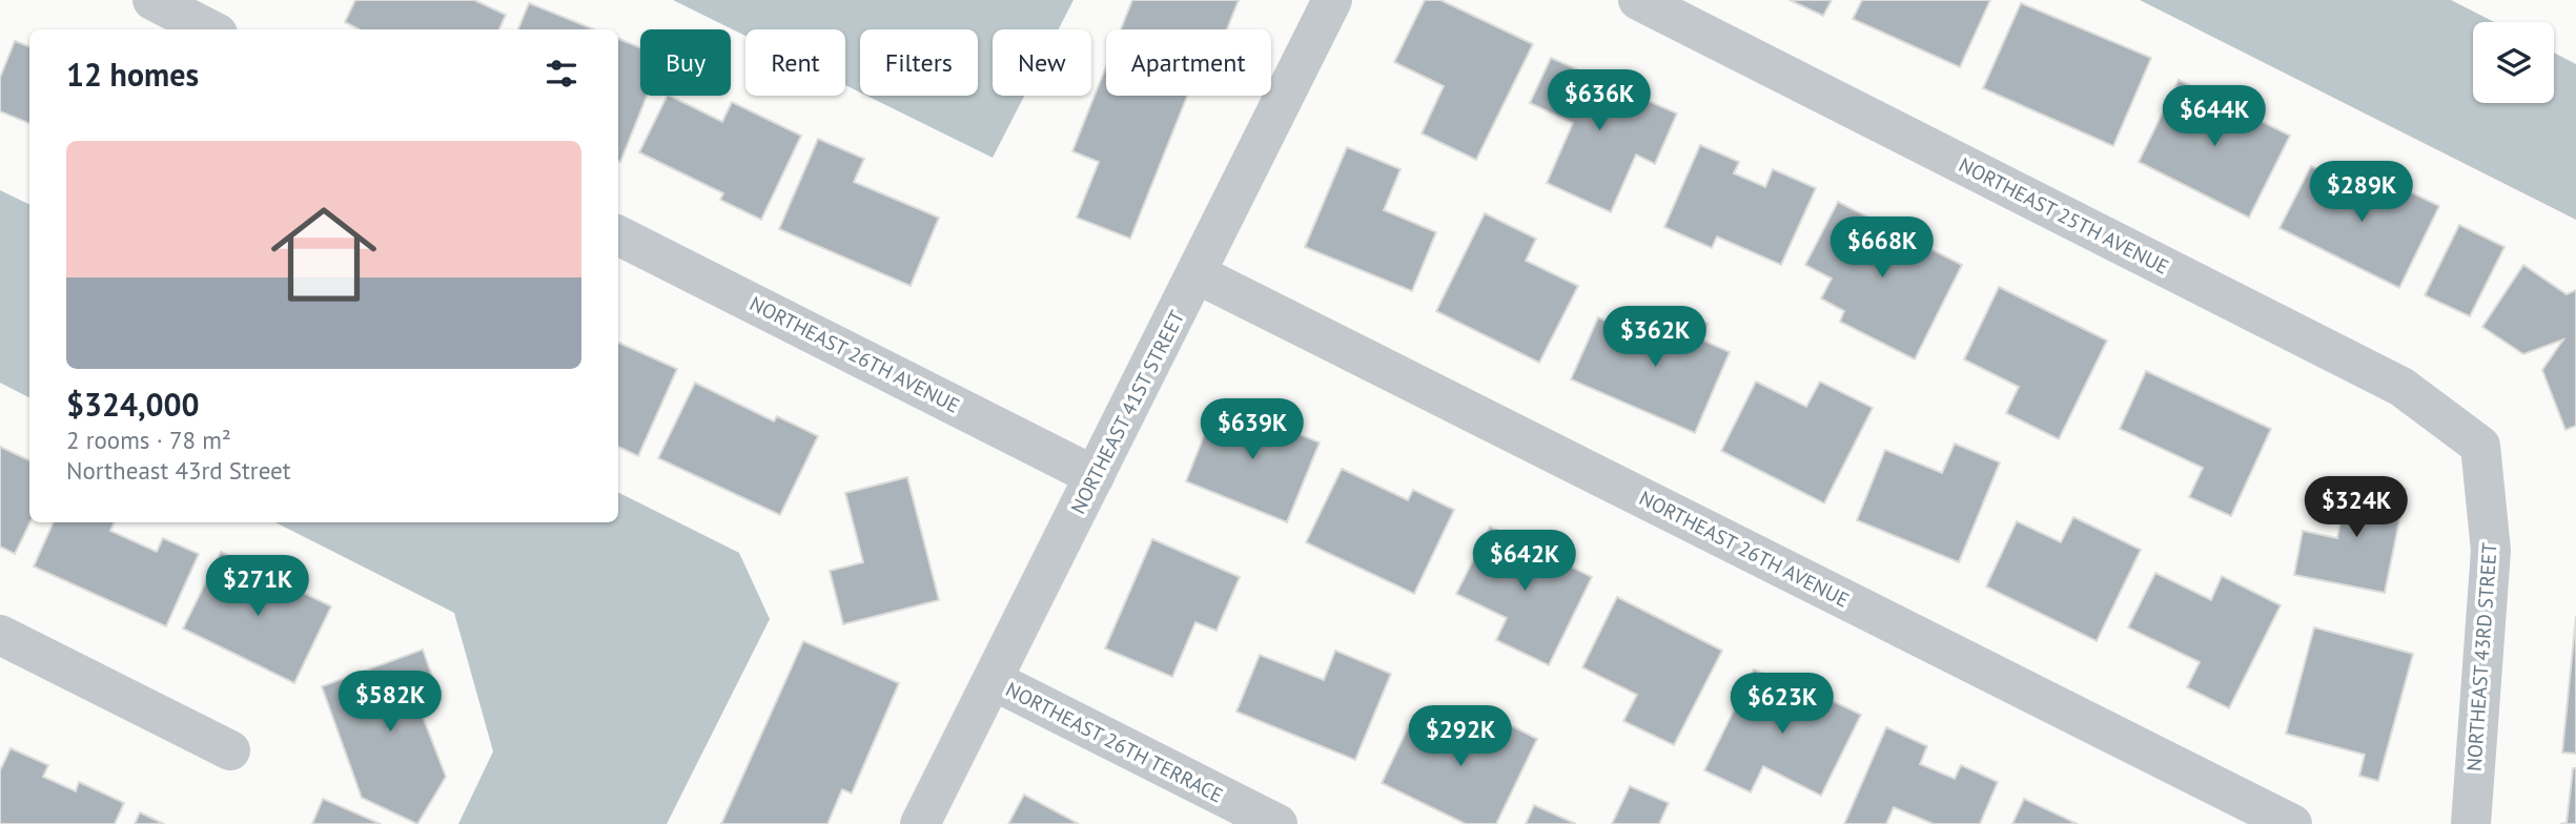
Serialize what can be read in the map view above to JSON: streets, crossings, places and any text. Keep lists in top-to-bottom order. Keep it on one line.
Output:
{"streets":{"street":["NORTHEAST 25TH AVENUE","NORTHEAST 26TH AVENUE","NORTHEAST 41ST STREET","NORTHEAST 43RD STREET","NORTHEAST 26TH TERRACE"]},"crossings":[["NORTHEAST 25TH AVENUE","NORTHEAST 43RD STREET"],["NORTHEAST 26TH AVENUE","NORTHEAST 41ST STREET"],["NORTHEAST 41ST STREET","NORTHEAST 26TH TERRACE"]],"page":{"chip":["Buy","Rent","Filters","New","Apartment"],"heading":"12 homes","price":["$636K","$644K","$289K","$668K","$362K","$639K","$324K","$642K","$271K","$582K","$623K","$292K"],"list":[{"name":"$324,000","note":"2 rooms · 78 m² · Northeast 43rd Street"}]}}
